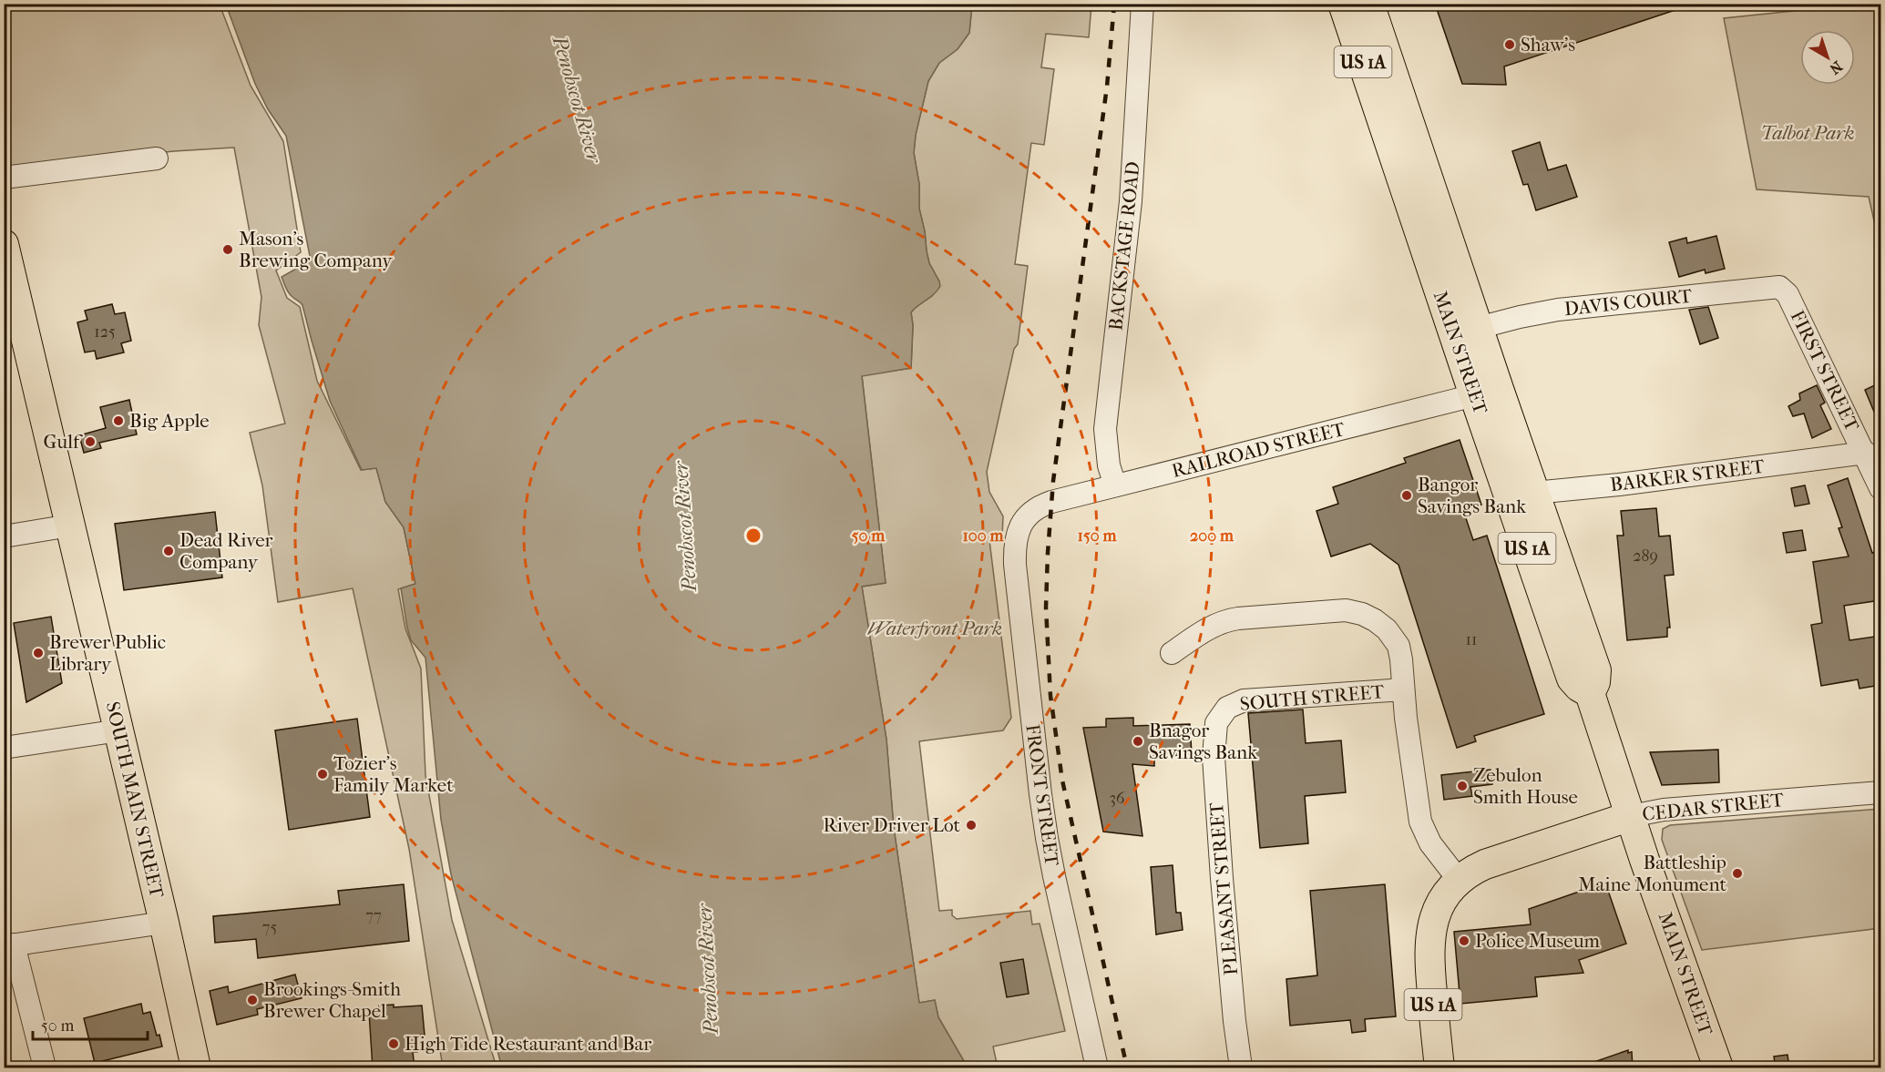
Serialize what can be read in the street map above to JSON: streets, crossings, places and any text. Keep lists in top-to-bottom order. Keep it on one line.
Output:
{"streets":{"main road":["US 1A","MAIN STREET","SOUTH MAIN STREET","CEDAR STREET"],"street":["BACKSTAGE ROAD","DAVIS COURT","FIRST STREET","RAILROAD STREET","BARKER STREET","SOUTH STREET","FRONT STREET","PLEASANT STREET"]},"crossings":[["US 1A","CEDAR STREET"],["BACKSTAGE ROAD","RAILROAD STREET"],["DAVIS COURT","MAIN STREET"],["DAVIS COURT","FIRST STREET"],["MAIN STREET","RAILROAD STREET"],["MAIN STREET","BARKER STREET"],["MAIN STREET","CEDAR STREET"],["FIRST STREET","BARKER STREET"],["RAILROAD STREET","FRONT STREET"],["SOUTH STREET","PLEASANT STREET"]],"water":["Penobscot River"],"parks":["Talbot Park","Waterfront Park"],"places":["Shaw's","Mason's Brewing Company","Big Apple","Gulf","Bangor Savings Bank","Dead River Company","Brewer Public Library","Bnagor Savings Bank","Tozier's Family Market","Zebulon Smith House","River Driver Lot","Battleship Maine Monument","Police Museum","Brookings-Smith Brewer Chapel","High Tide Restaurant and Bar"],"house_numbers":["125","289","11","36","77","75"],"scale_bar":"50 m","north":"bottom right","rings":["50 m","100 m","150 m","200 m"]}
